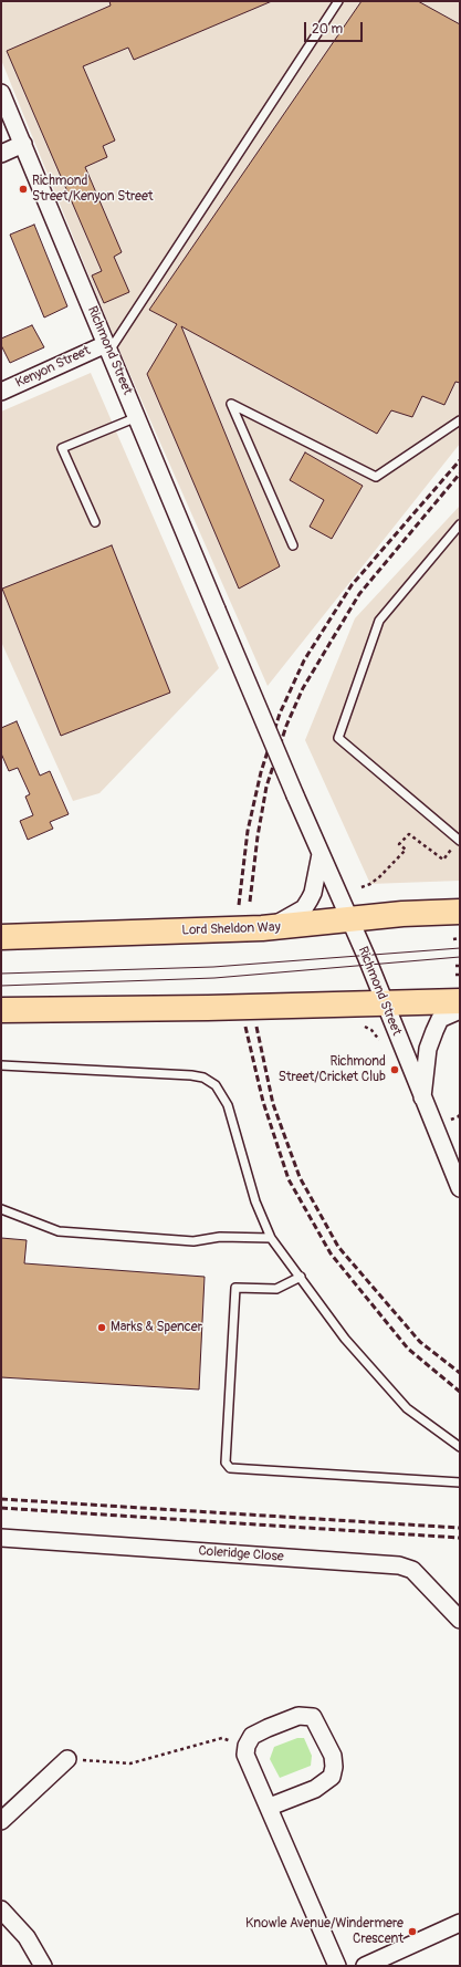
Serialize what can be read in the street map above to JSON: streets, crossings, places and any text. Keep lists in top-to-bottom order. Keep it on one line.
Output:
{"streets":{"highway":["Lord Sheldon Way"],"street":["Richmond Street","Kenyon Street","Coleridge Close"]},"crossings":[["Richmond Street","Kenyon Street"],["Richmond Street","Lord Sheldon Way"]],"places":["Richmond Street/Kenyon Street","Richmond Street/Cricket Club","Marks & Spencer","Knowle Avenue/Windermere Crescent"],"scale_bar":"20 m"}
